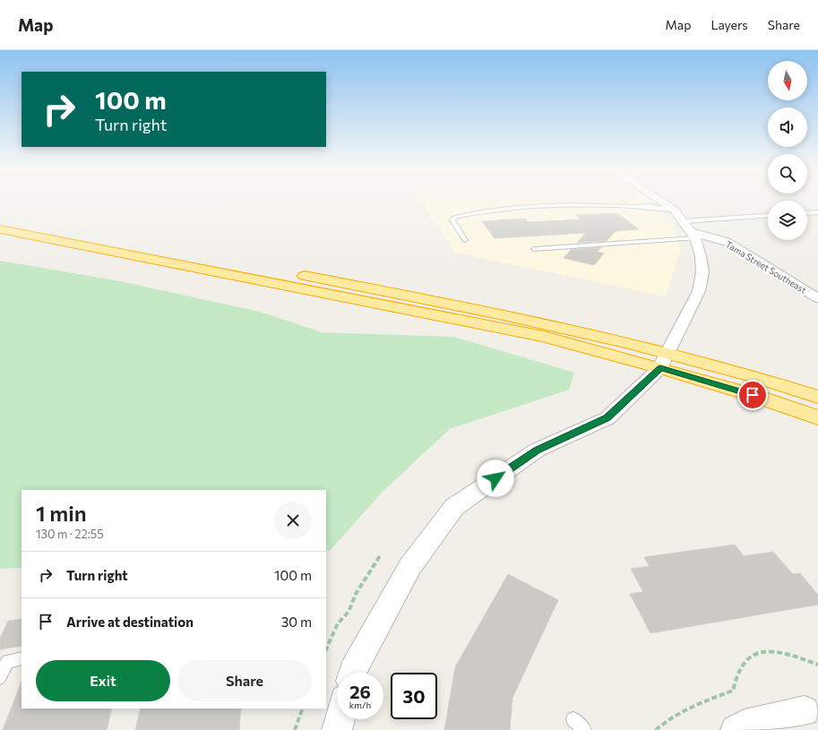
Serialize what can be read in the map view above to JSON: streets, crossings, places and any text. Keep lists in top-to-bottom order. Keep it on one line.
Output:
{"streets":{"street":["Tama Street Southeast"]},"north":"bottom","page":{"header":"Map","nav":["Map","Layers","Share"],"turn":["100 m","Turn right"],"heading":["1 min","130 m · 22:55"],"list":[{"name":"Turn right","value":"100 m"},{"name":"Arrive at destination","value":"30 m"}],"buttons":["Exit","Share"],"speed":"26 km/h","limit":"30"}}
